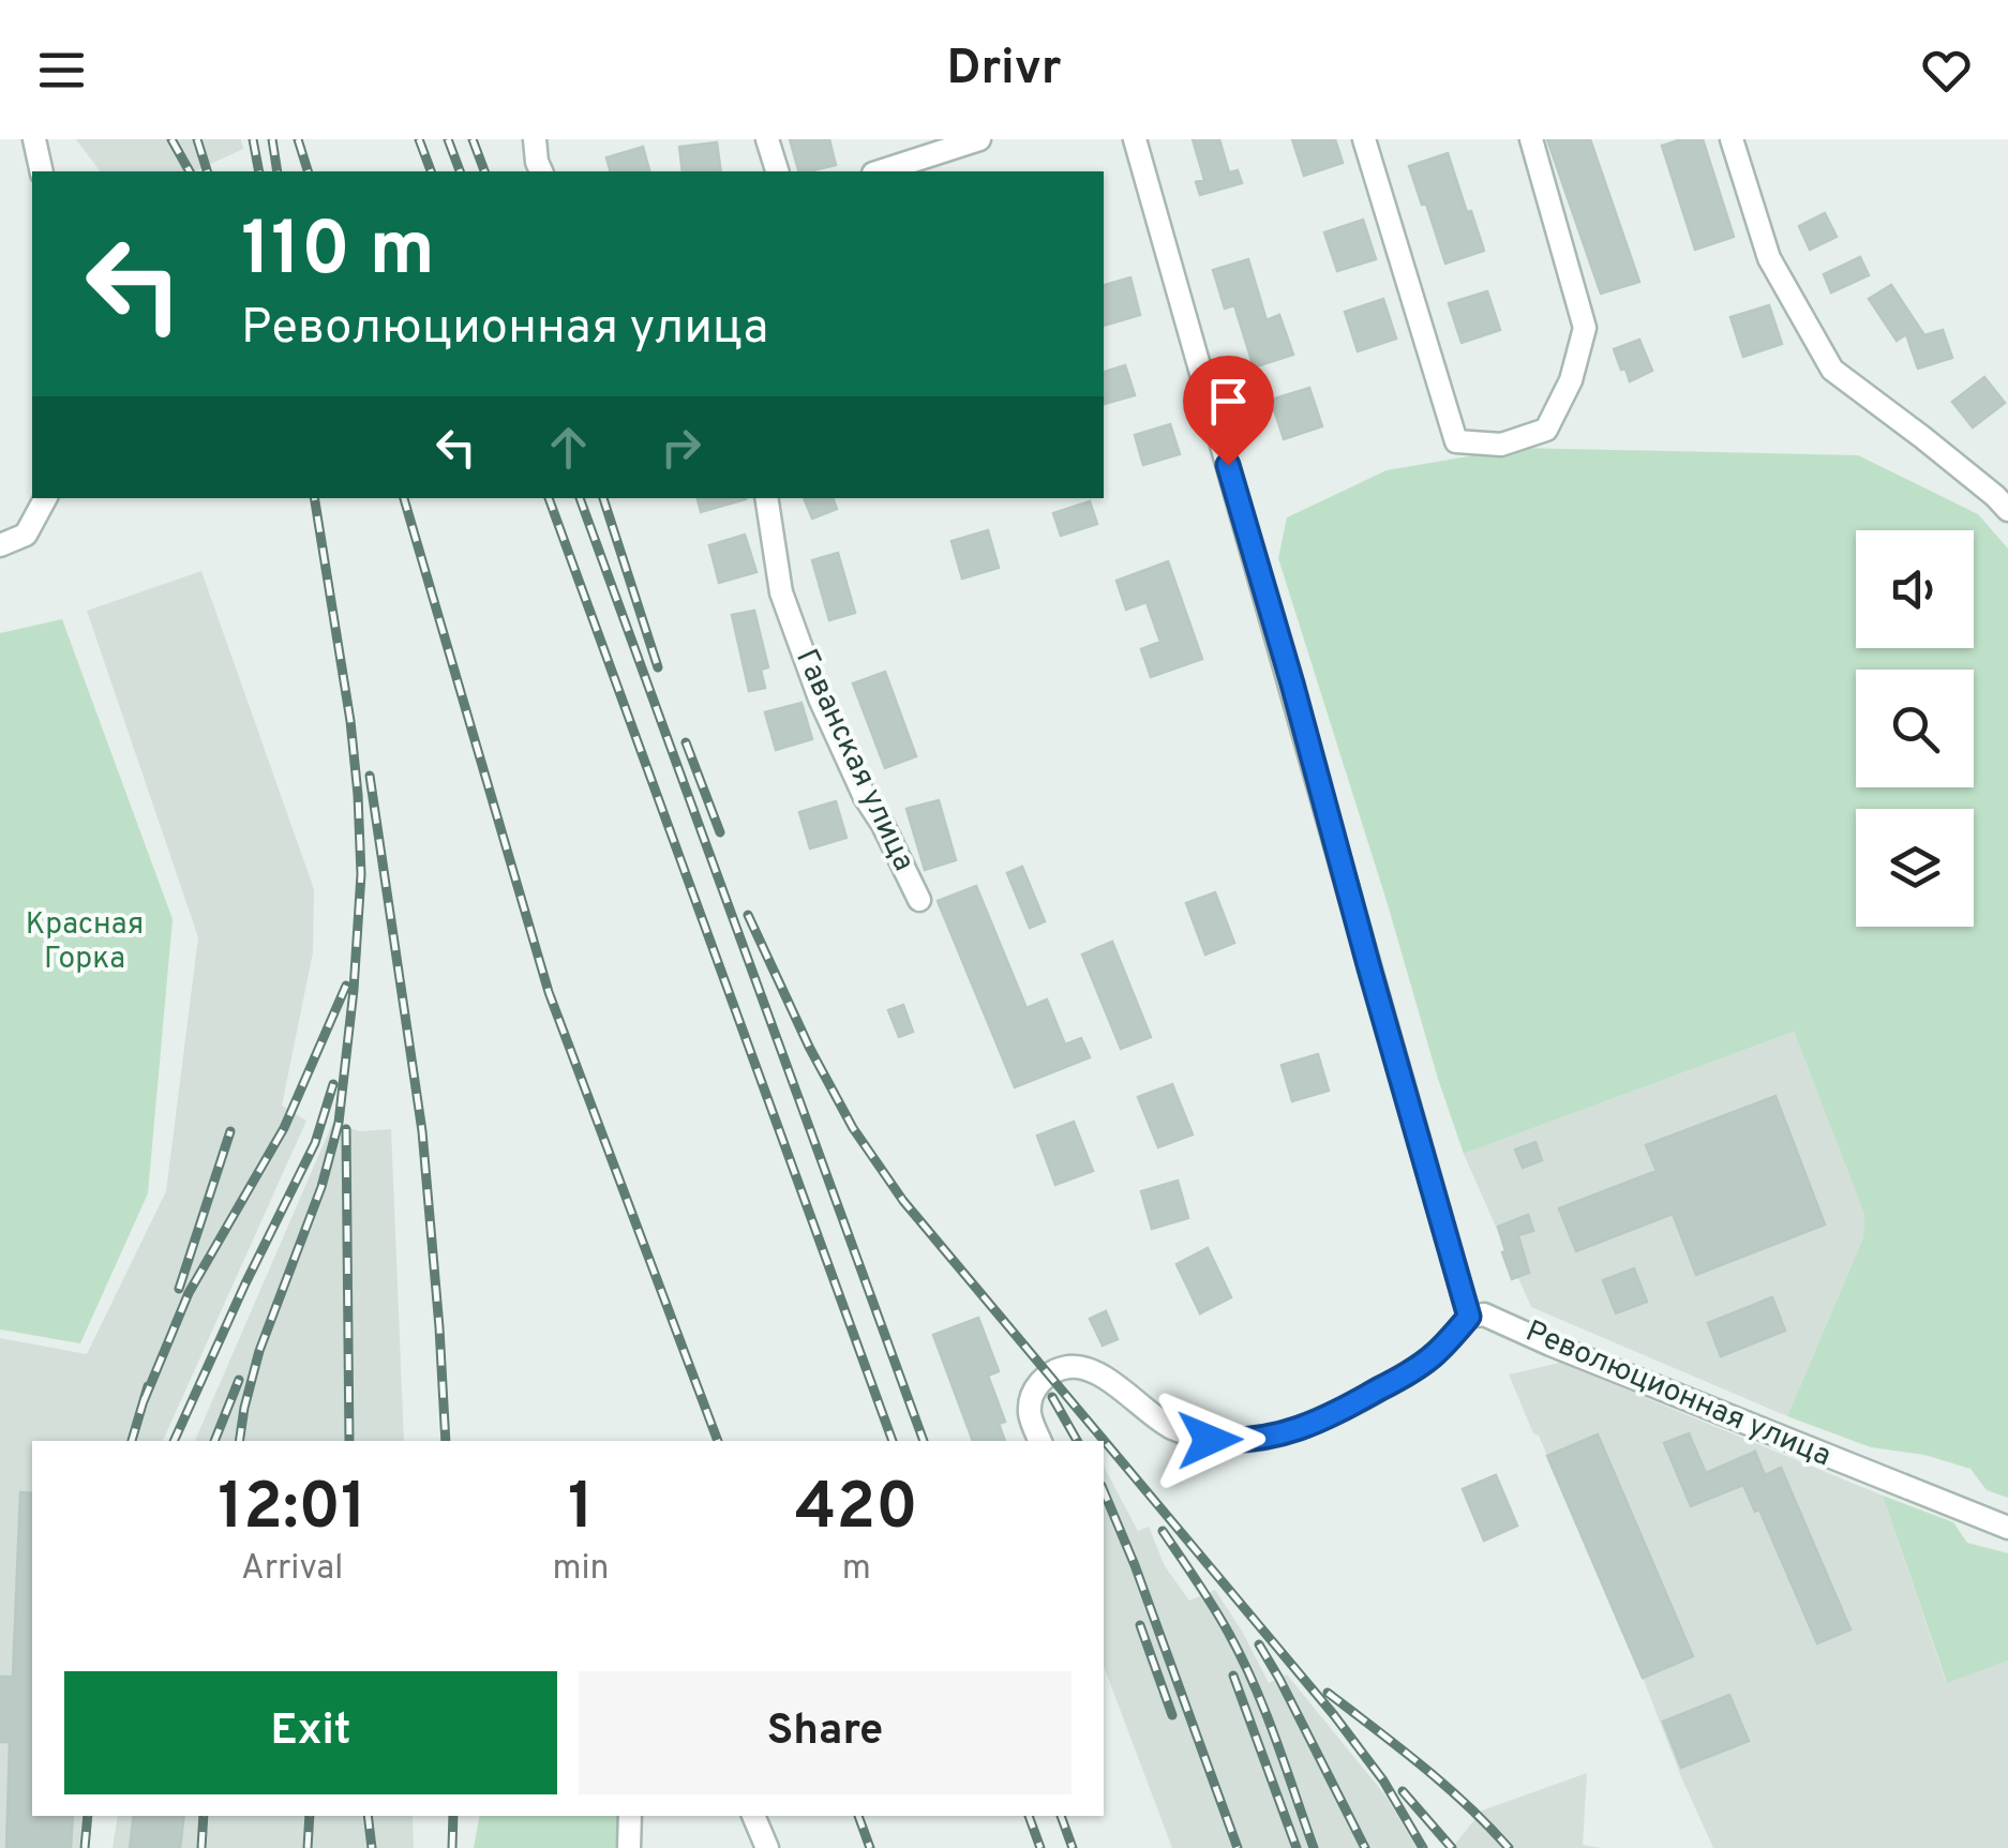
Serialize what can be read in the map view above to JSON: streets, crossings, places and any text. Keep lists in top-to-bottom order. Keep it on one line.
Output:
{"streets":{"street":["Гаванская улица","Революционная улица"]},"parks":["Красная Горка"],"page":{"header":"Drivr","turn":["110 m","Революционная улица"],"eta":["12:01","Arrival","1","min","420","m"],"buttons":["Exit","Share"]}}
